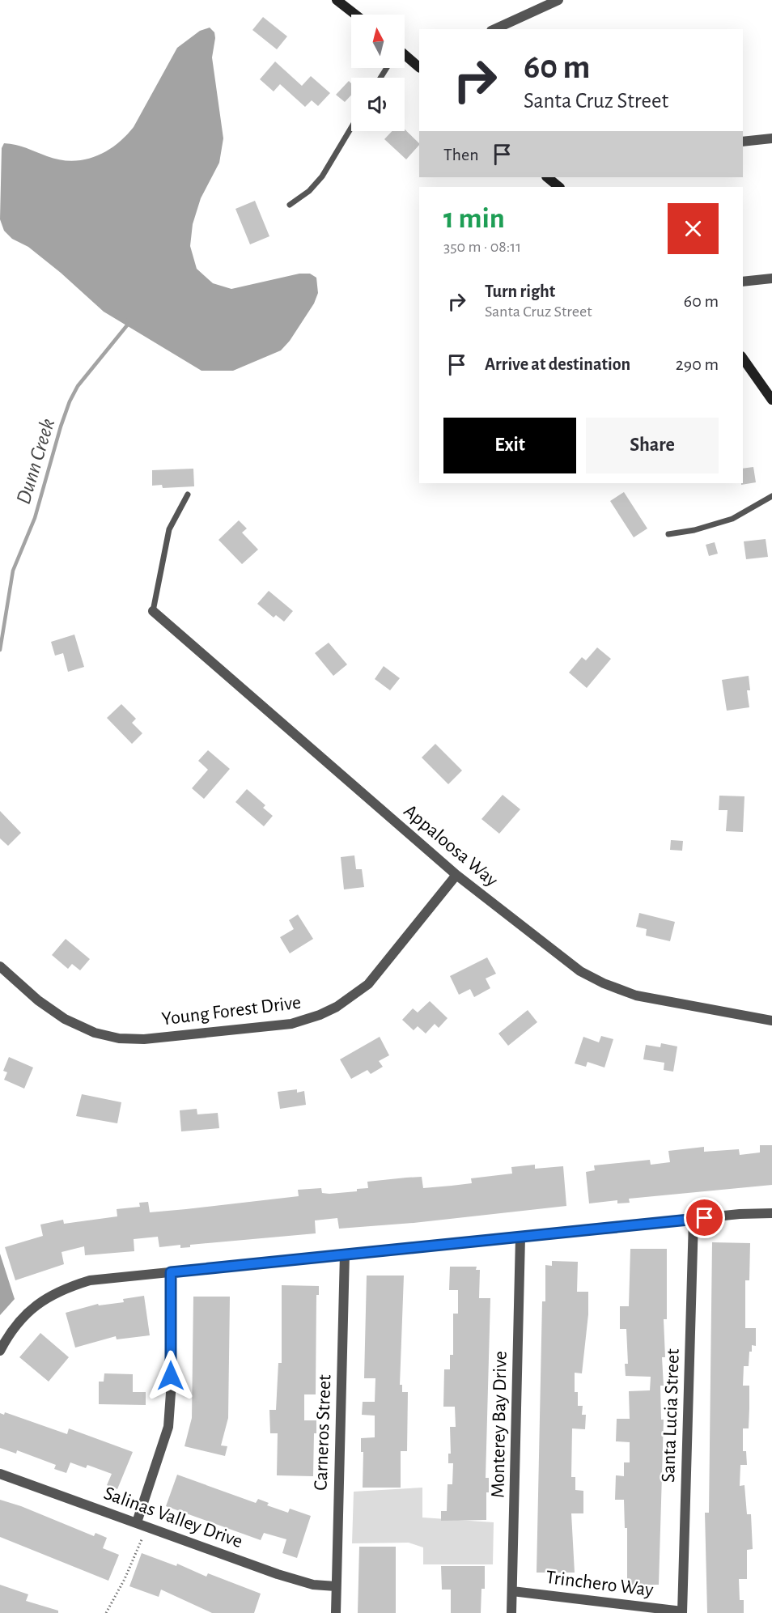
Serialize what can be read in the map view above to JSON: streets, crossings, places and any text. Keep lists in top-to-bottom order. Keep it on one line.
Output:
{"streets":{"street":["Appaloosa Way","Young Forest Drive","Santa Lucia Street","Monterey Bay Drive","Carneros Street","Salinas Valley Drive","Trinchero Way"]},"crossings":[["Appaloosa Way","Young Forest Drive"],["Santa Lucia Street","Trinchero Way"],["Monterey Bay Drive","Trinchero Way"],["Carneros Street","Salinas Valley Drive"]],"water":["Dunn Creek"],"north":"top","page":{"turn":["60 m","Santa Cruz Street"],"then":"Then","heading":["1 min","350 m · 08:11"],"list":[{"name":"Turn right","note":"Santa Cruz Street","value":"60 m"},{"name":"Arrive at destination","value":"290 m"}],"buttons":["Exit","Share"]}}
